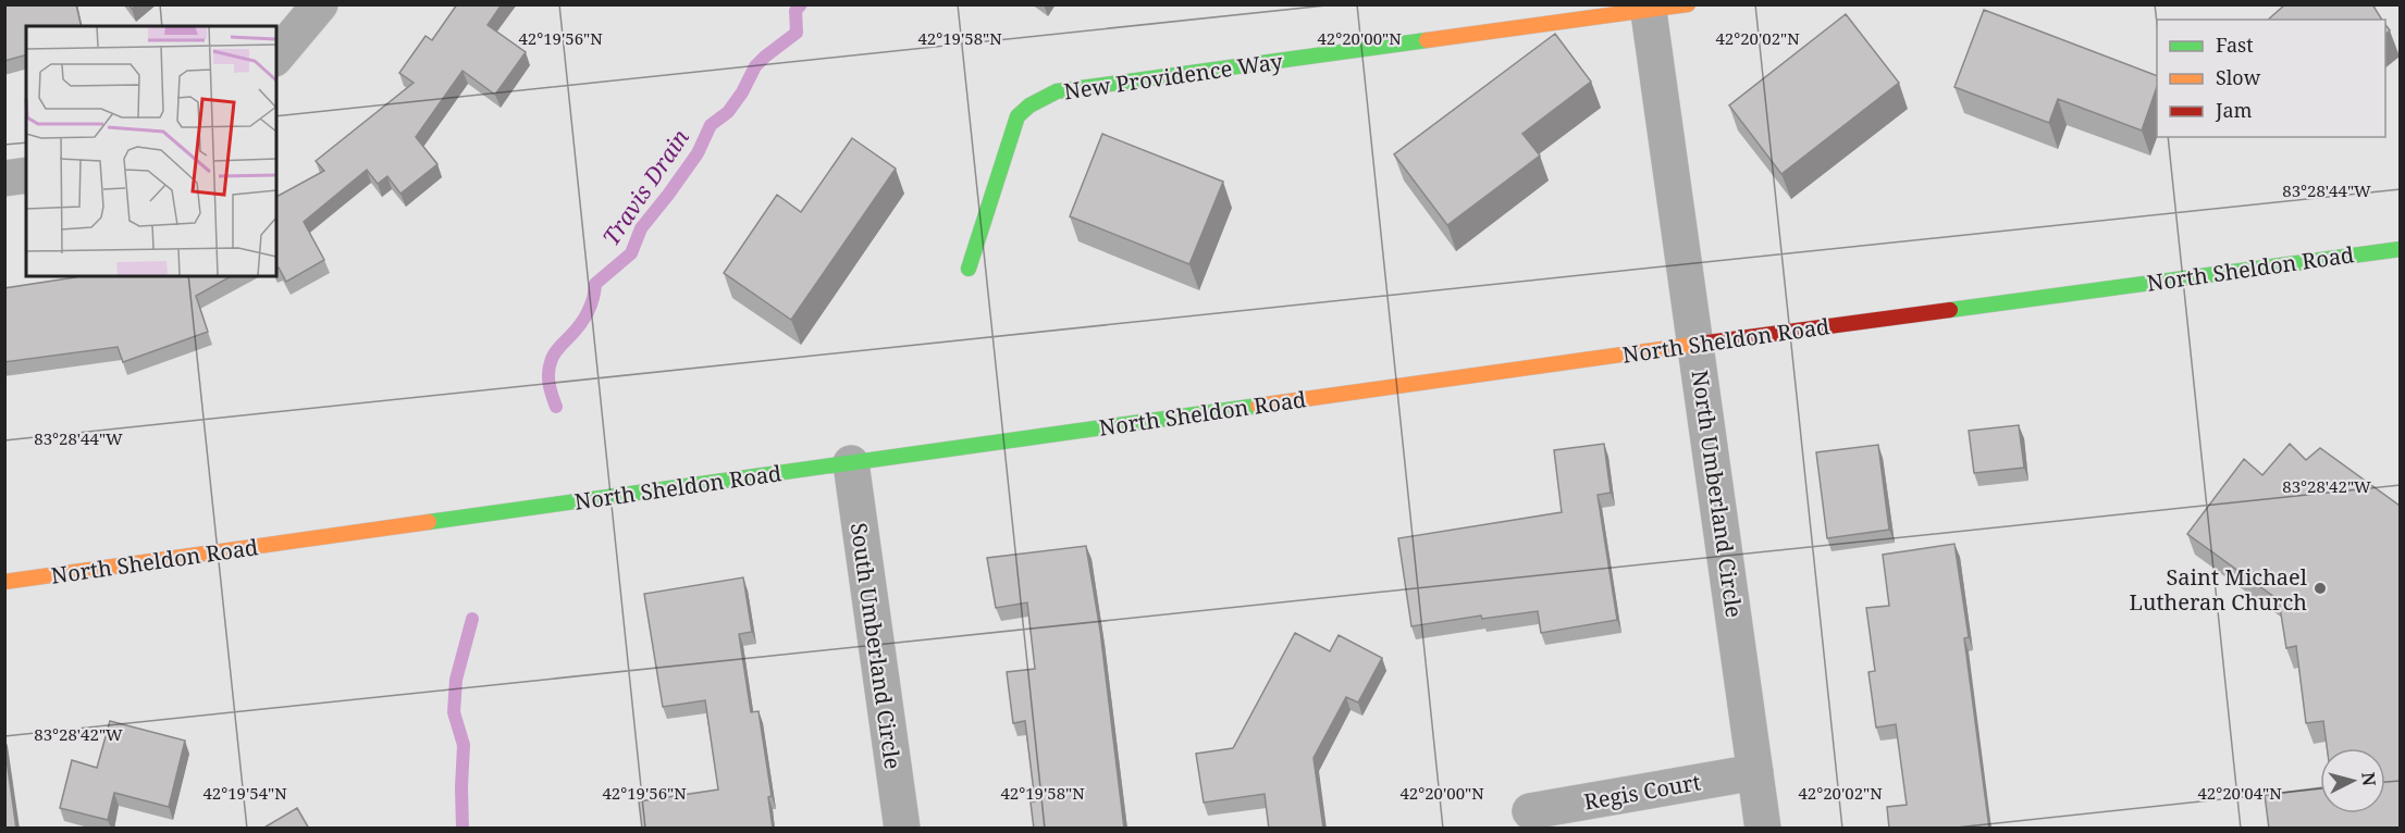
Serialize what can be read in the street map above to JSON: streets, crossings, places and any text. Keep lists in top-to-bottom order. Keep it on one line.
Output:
{"streets":{"street":["New Providence Way","North Sheldon Road","North Umberland Circle","South Umberland Circle","Regis Court"]},"crossings":[["New Providence Way","North Umberland Circle"],["North Sheldon Road","North Umberland Circle"],["North Sheldon Road","South Umberland Circle"],["North Umberland Circle","Regis Court"]],"water":["Travis Drain"],"places":["Saint Michael Lutheran Church"],"legend":["Fast","Slow","Jam"],"north":"right","coordinates":["42°19'56\"N","42°19'58\"N","42°20'00\"N","42°20'02\"N","83°28'44\"W","83°28'42\"W","42°19'54\"N","42°20'04\"N"]}
